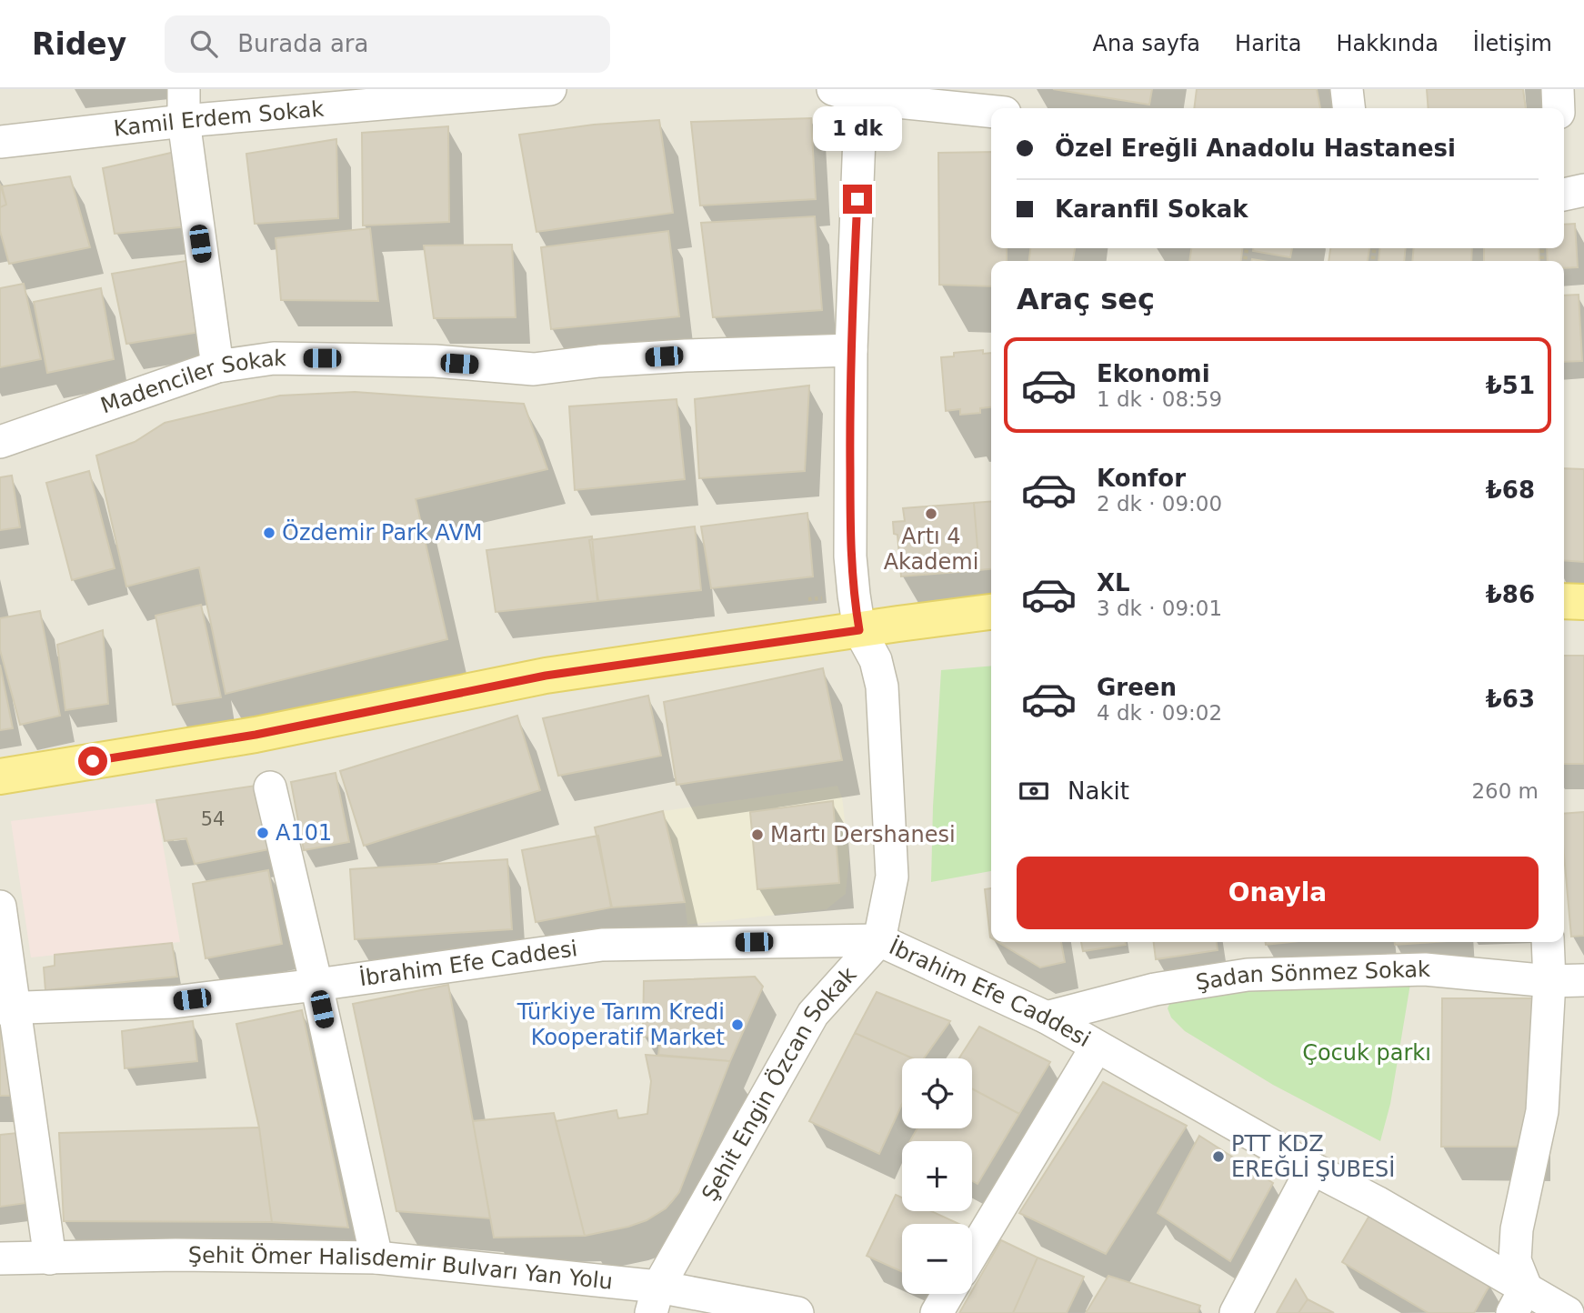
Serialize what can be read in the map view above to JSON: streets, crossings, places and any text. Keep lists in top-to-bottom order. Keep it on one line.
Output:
{"streets":{"street":["Kamil Erdem Sokak","Madenciler Sokak","İbrahim Efe Caddesi","Şadan Sönmez Sokak","Şehit Engin Özcan Sokak","Şehit Ömer Halisdemir Bulvarı Yan Yolu"]},"crossings":[["İbrahim Efe Caddesi","Şadan Sönmez Sokak"],["İbrahim Efe Caddesi","Şehit Engin Özcan Sokak"],["Şehit Engin Özcan Sokak","Şehit Ömer Halisdemir Bulvarı Yan Yolu"]],"parks":["Çocuk parkı"],"places":["Artı 4 Akademi","Özdemir Park AVM","A101","Martı Dershanesi","Türkiye Tarım Kredi Kooperatif Market","PTT KDZ EREĞLİ ŞUBESİ"],"house_numbers":["54"],"page":{"header":"Ridey","search":"Burada ara","nav":["Ana sayfa","Harita","Hakkında","İletişim"],"bubble":"1 dk","banner":["Özel Ereğli Anadolu Hastanesi","Karanfil Sokak"],"heading":"Araç seç","list":[{"name":"Ekonomi","note":"1 dk · 08:59","value":"₺51"},{"name":"Konfor","note":"2 dk · 09:00","value":"₺68"},{"name":"XL","note":"3 dk · 09:01","value":"₺86"},{"name":"Green","note":"4 dk · 09:02","value":"₺63"}],"pay":["Nakit","260 m"],"buttons":"Onayla","map_buttons":["+","−"]}}
